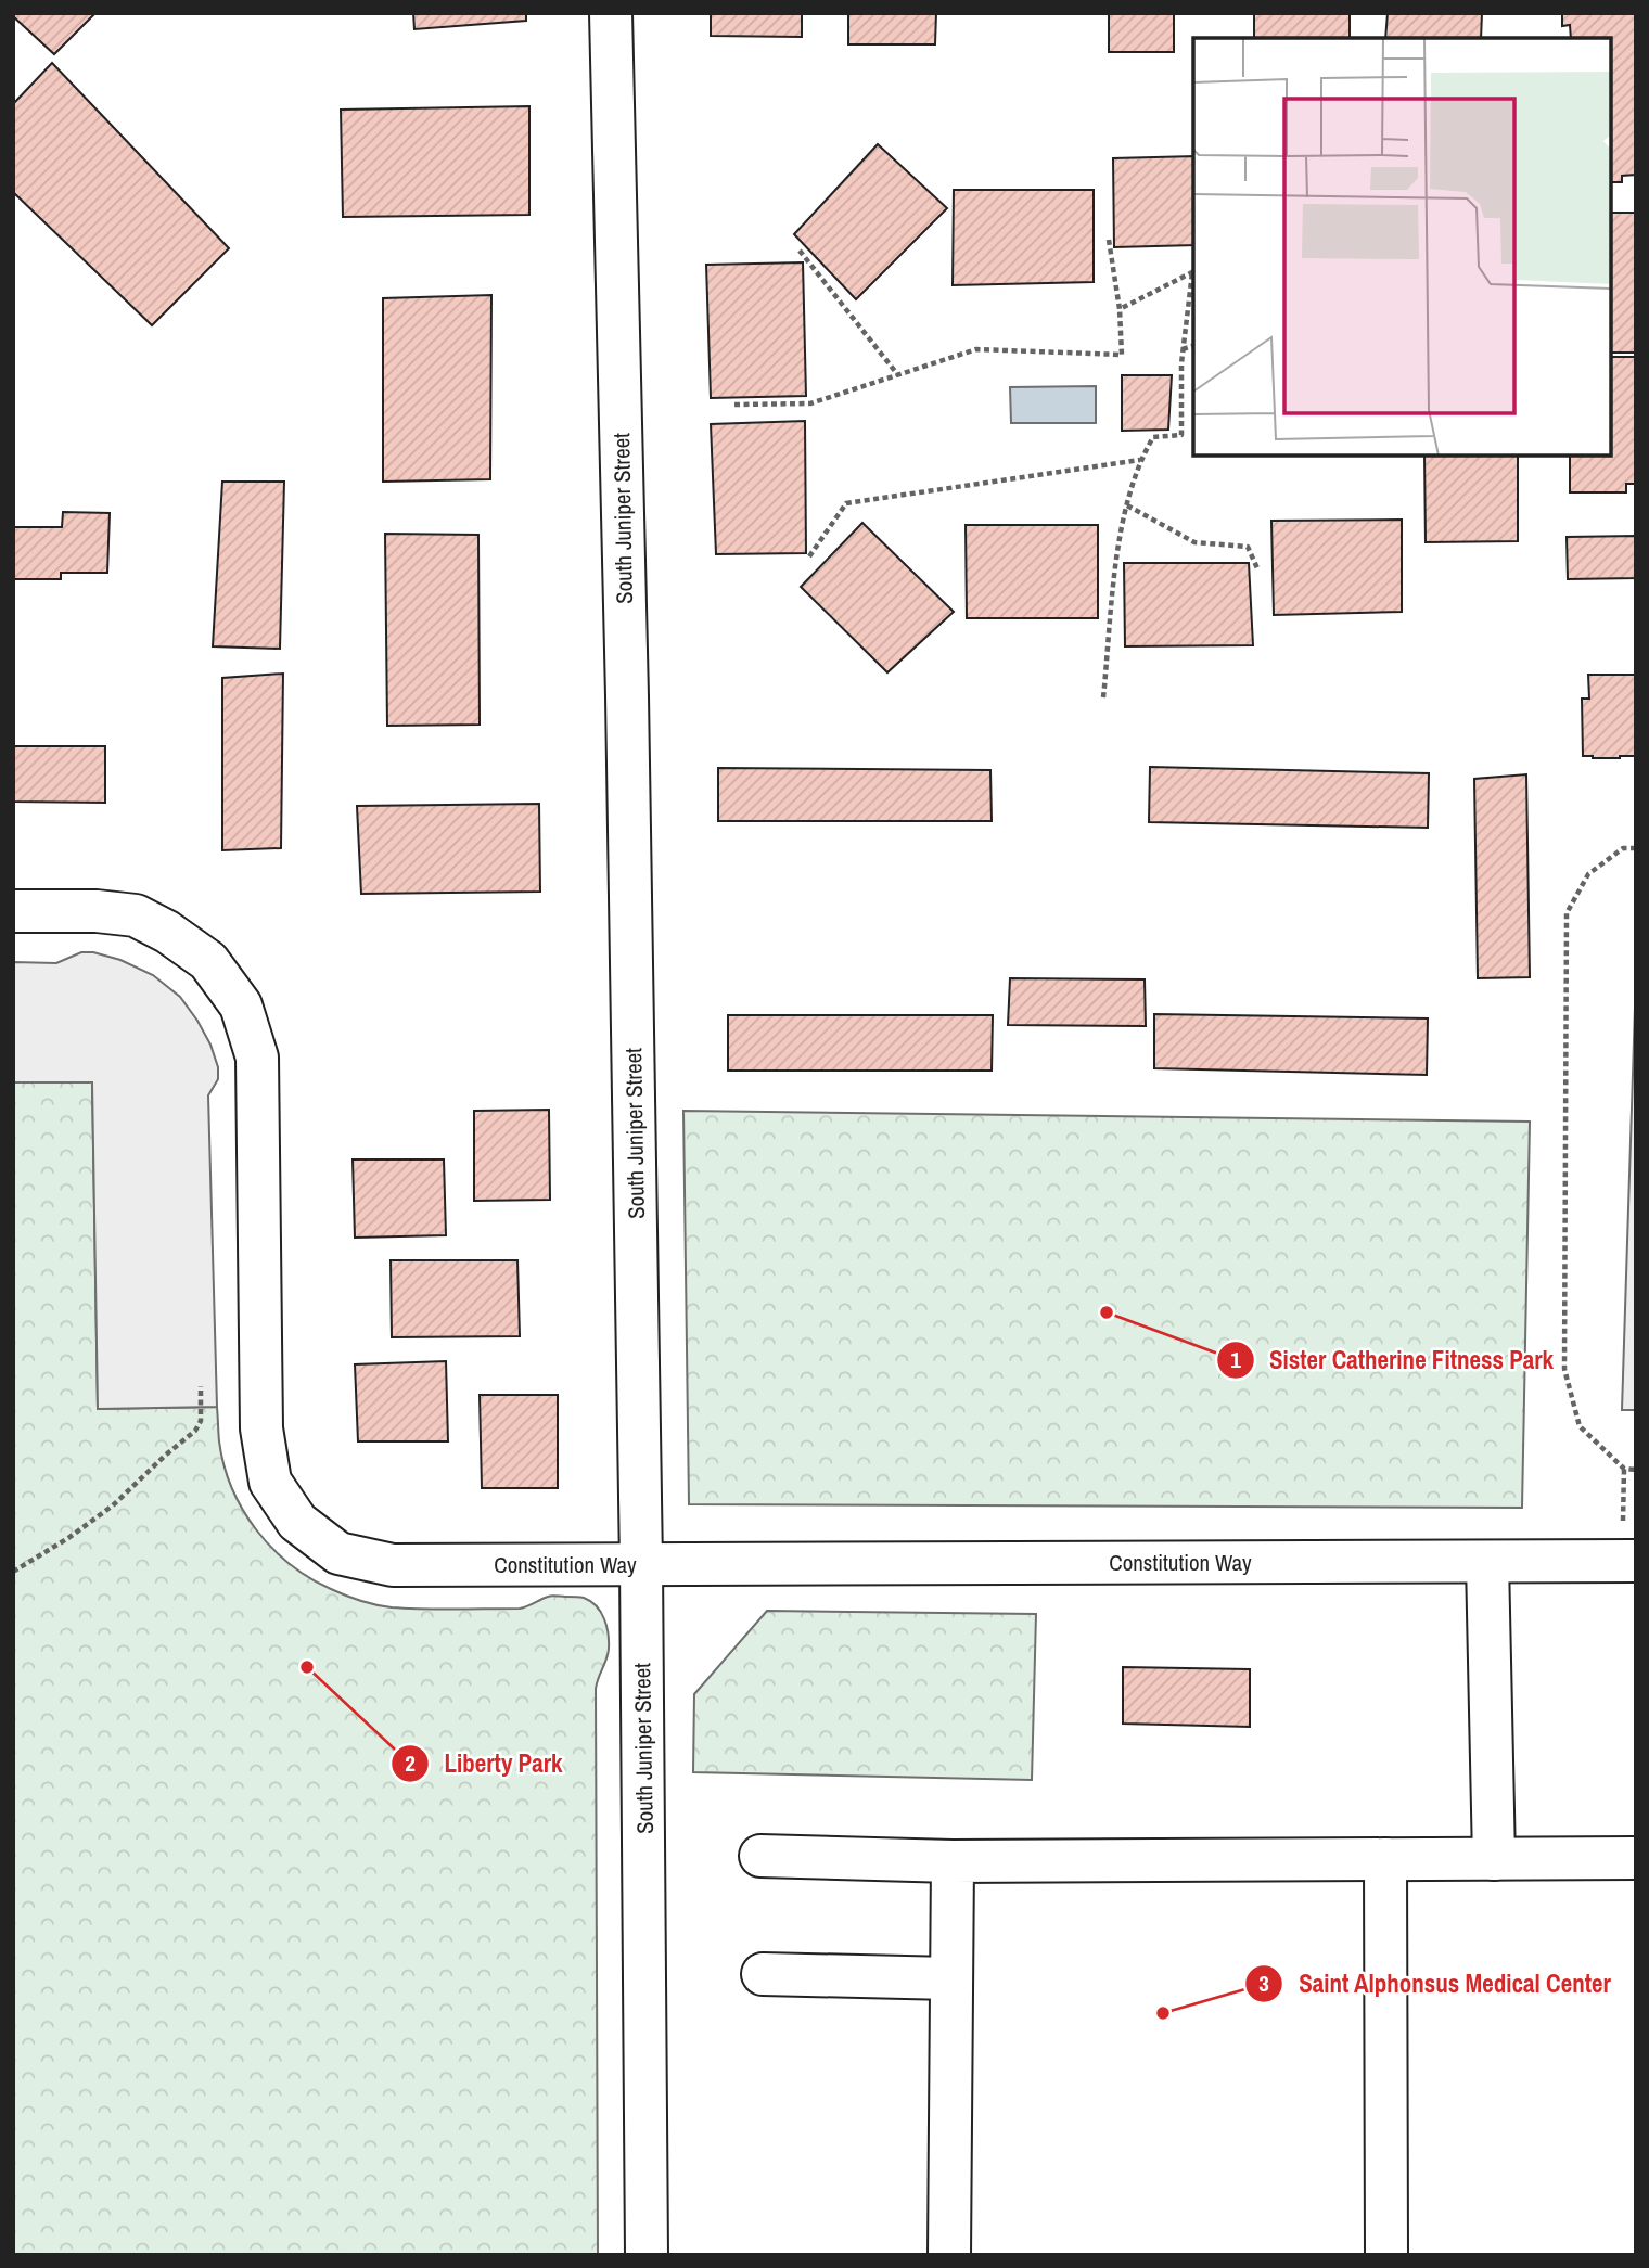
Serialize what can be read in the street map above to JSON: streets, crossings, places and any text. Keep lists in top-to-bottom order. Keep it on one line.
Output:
{"streets":{"street":["South Juniper Street","Constitution Way"]},"crossings":[["South Juniper Street","Constitution Way"]],"places":["Sister Catherine Fitness Park","Liberty Park","Saint Alphonsus Medical Center"]}
